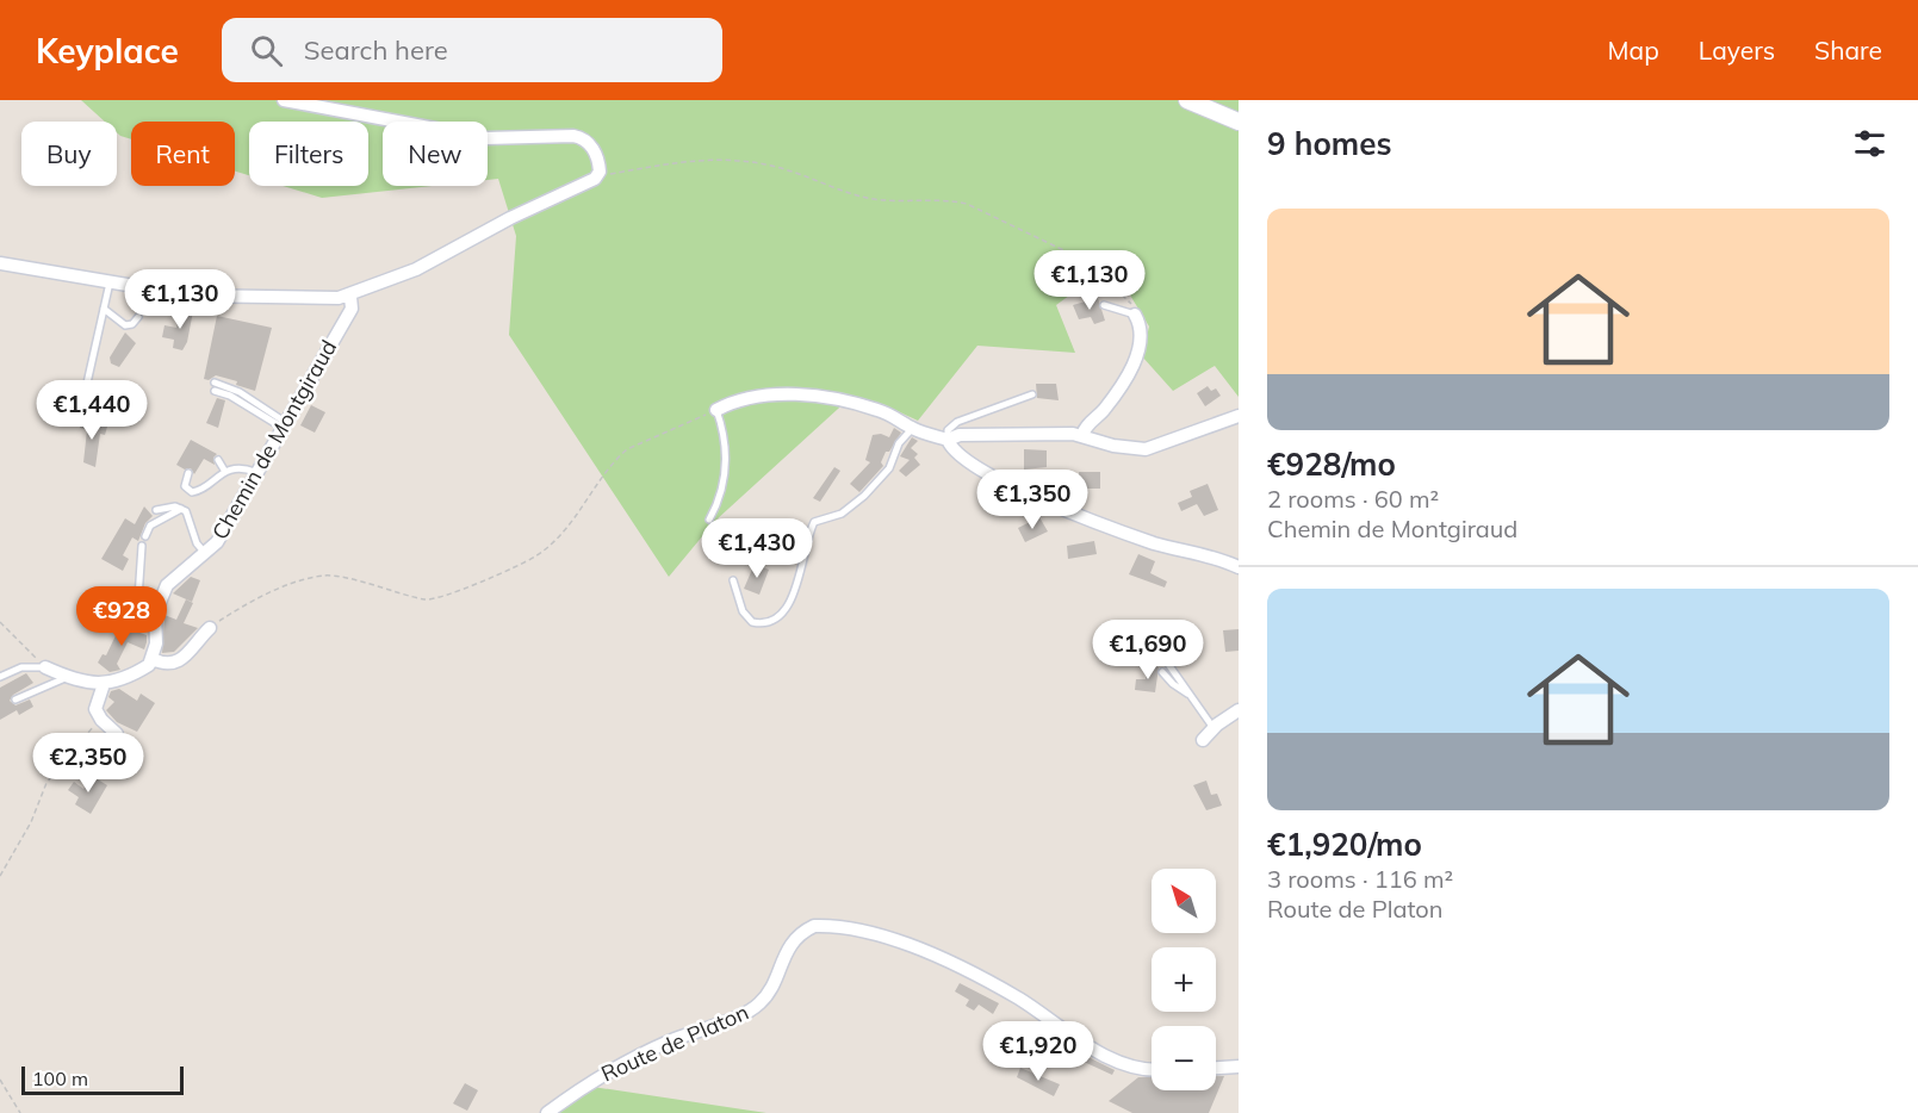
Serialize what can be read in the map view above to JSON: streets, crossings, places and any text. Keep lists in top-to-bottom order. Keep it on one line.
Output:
{"streets":{"street":["Chemin de Montgiraud","Route de Platon"]},"scale_bar":"100 m","north":"top left","page":{"header":"Keyplace","search":"Search here","nav":["Map","Layers","Share"],"heading":"9 homes","chip":["Buy","Rent","Filters","New"],"list":[{"name":"€928/mo","note":"2 rooms · 60 m² · Chemin de Montgiraud"},{"name":"€1,920/mo","note":"3 rooms · 116 m² · Route de Platon"}],"price":["€1,130","€1,130","€1,440","€1,350","€1,430","€928","€1,690","€2,350","€1,920"],"map_buttons":["+","−"],"scale":"100 m"}}
